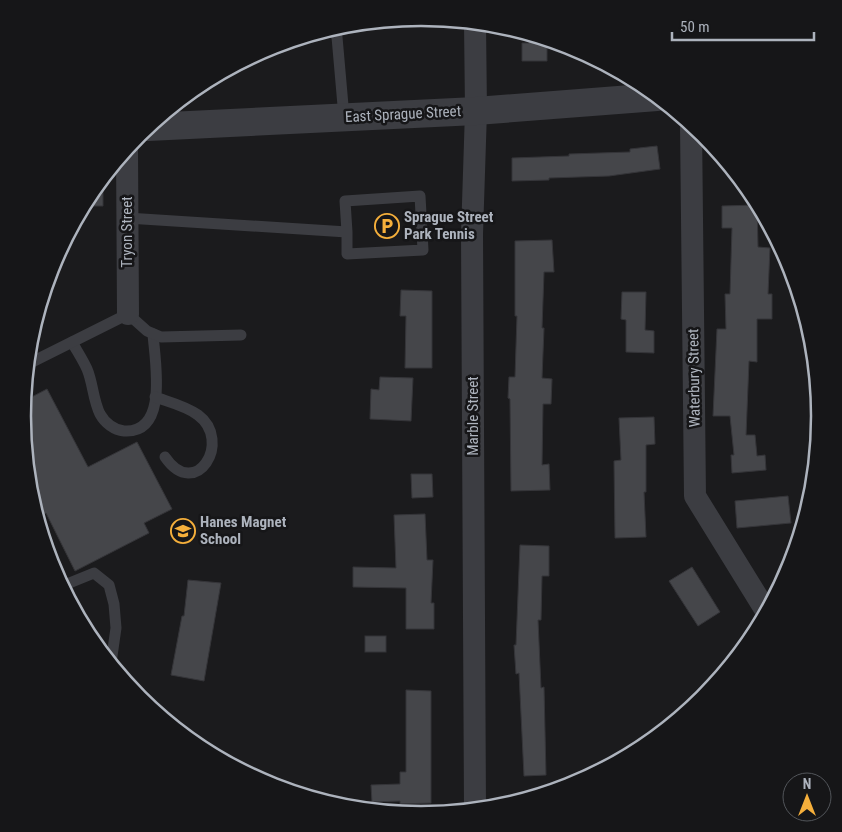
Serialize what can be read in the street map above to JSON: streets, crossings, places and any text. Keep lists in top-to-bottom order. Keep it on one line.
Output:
{"streets":{"street":["East Sprague Street","Tryon Street","Waterbury Street","Marble Street"]},"crossings":[["East Sprague Street","Marble Street"]],"places":{"parking":["Sprague Street Park Tennis"],"school or university":["Hanes Magnet School"]},"scale_bar":"50 m","north":"top"}
